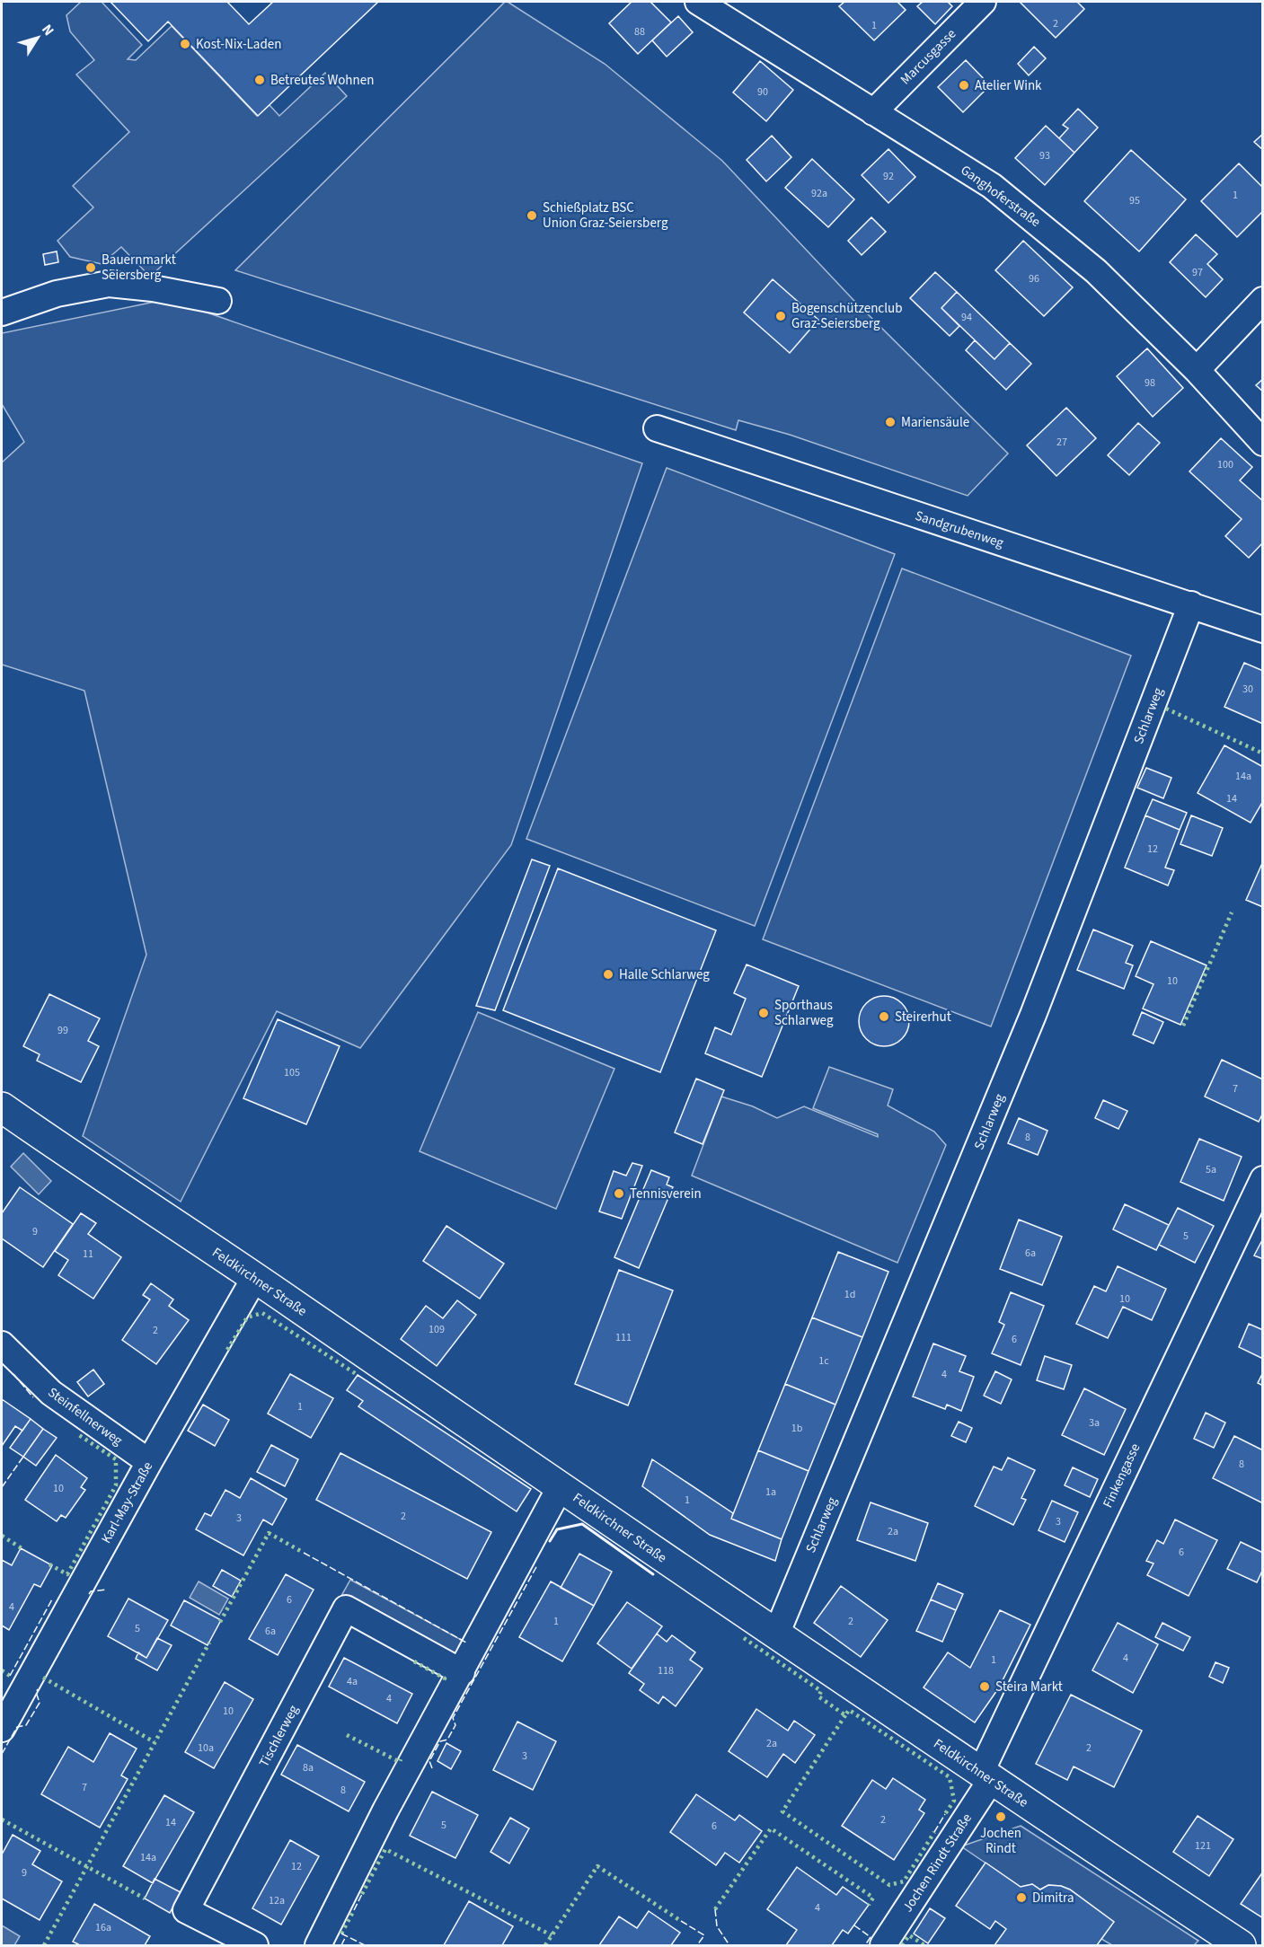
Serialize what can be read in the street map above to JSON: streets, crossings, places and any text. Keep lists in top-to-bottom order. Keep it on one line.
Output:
{"streets":{"street":["Marcusgasse","Ganghoferstraße","Sandgrubenweg","Schlarweg","Feldkirchner Straße","Steinfellnerweg","Finkengasse","Karl-May-Straße","Tischlerweg","Jochen Rindt Straße"]},"crossings":[["Marcusgasse","Ganghoferstraße"],["Sandgrubenweg","Schlarweg"],["Schlarweg","Feldkirchner Straße"],["Feldkirchner Straße","Finkengasse"],["Feldkirchner Straße","Karl-May-Straße"],["Feldkirchner Straße","Jochen Rindt Straße"],["Steinfellnerweg","Karl-May-Straße"],["Finkengasse","Jochen Rindt Straße"]],"places":["Kost-Nix-Laden","Betreutes Wohnen","Atelier Wink","Schießplatz BSC Union Graz-Seiersberg","Bauernmarkt Seiersberg","Bogenschützenclub Graz-Seiersberg","Mariensäule","Halle Schlarweg","Sporthaus Schlarweg","Steirerhut","Tennisverein","Steira Markt","Jochen Rindt","Dimitra"],"house_numbers":["2","1","88","90","93","92","92a","1","95","97","96","94","98","27","100","30","14a","14","12","10","99","105","7","8","5a","9","5","6a","11","1d","10","109","2","111","6","1c","4","1","3a","1b","8","10","1a","1","2","3","3","2a","6","6","4","1","2","5","6a","4","1","118","4a","4","10","2a","10a","2","3","8a","7","8","2","14","5","6","121","14a","12","9","12a","4","16a"],"north":"top right"}
